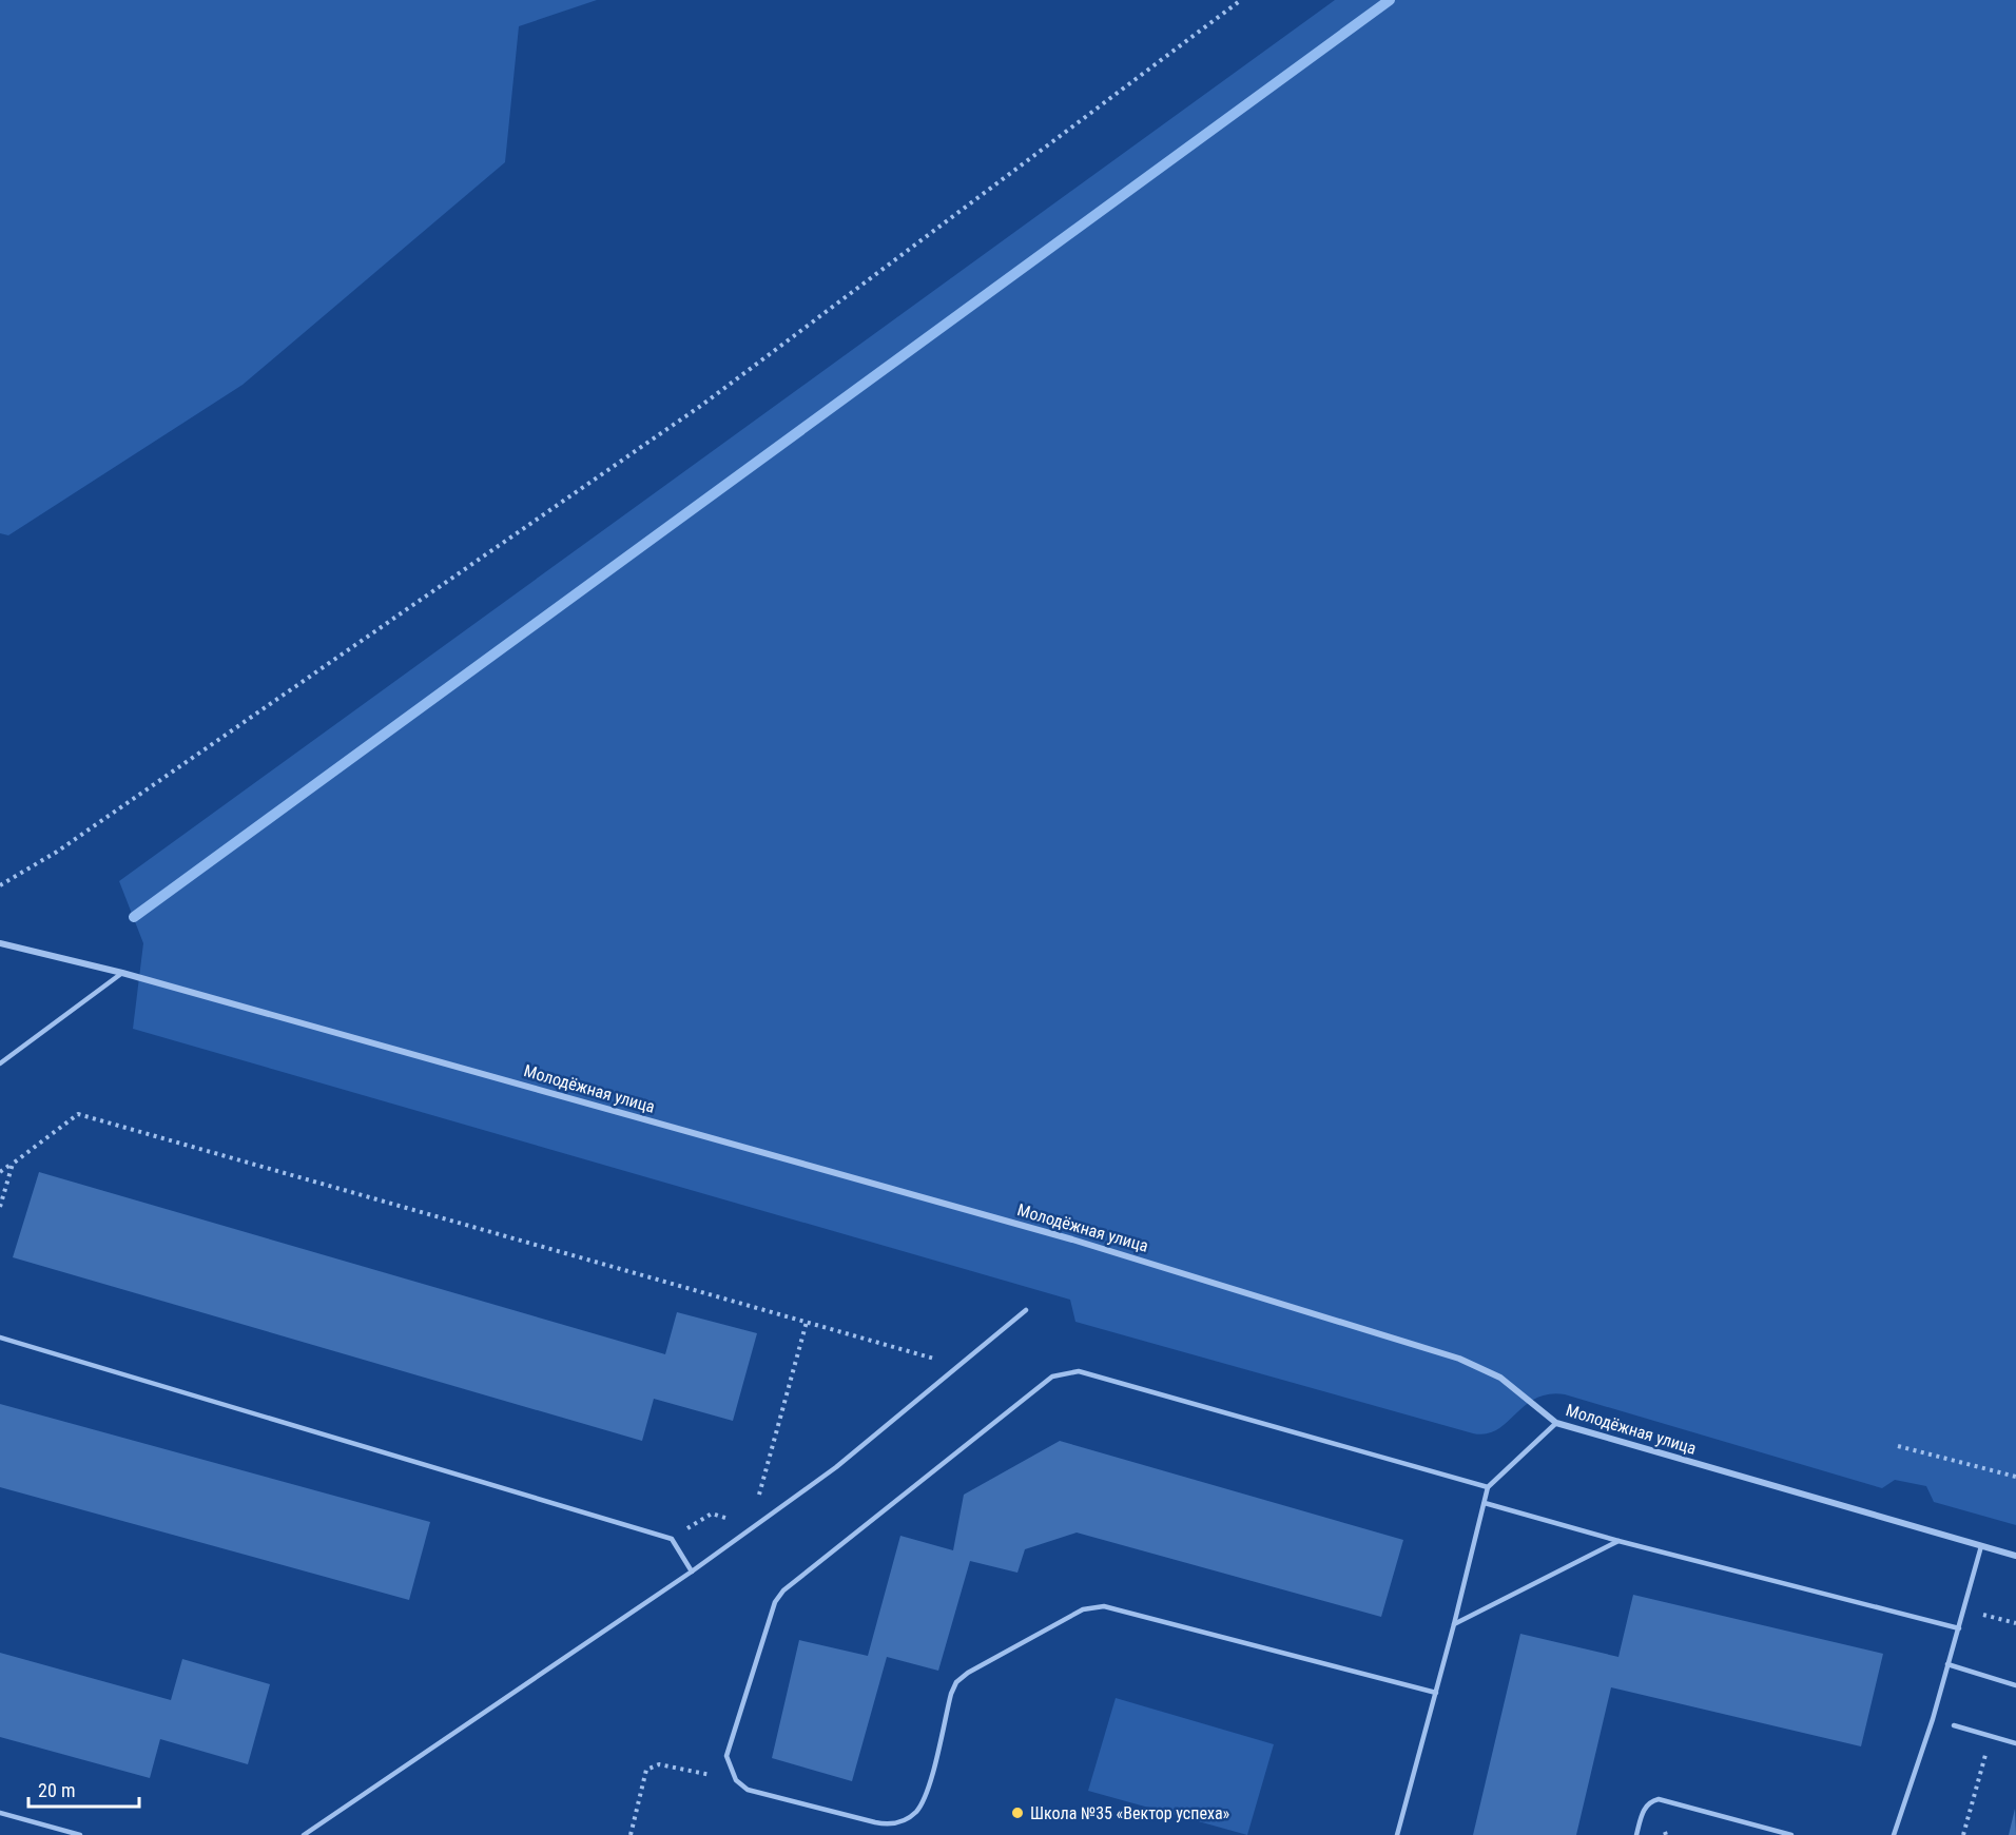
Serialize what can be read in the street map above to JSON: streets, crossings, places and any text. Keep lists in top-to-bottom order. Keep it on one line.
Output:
{"streets":{"street":["Молодёжная улица"]},"places":["Школа №35 «Вектор успеха»"],"scale_bar":"20 m"}
